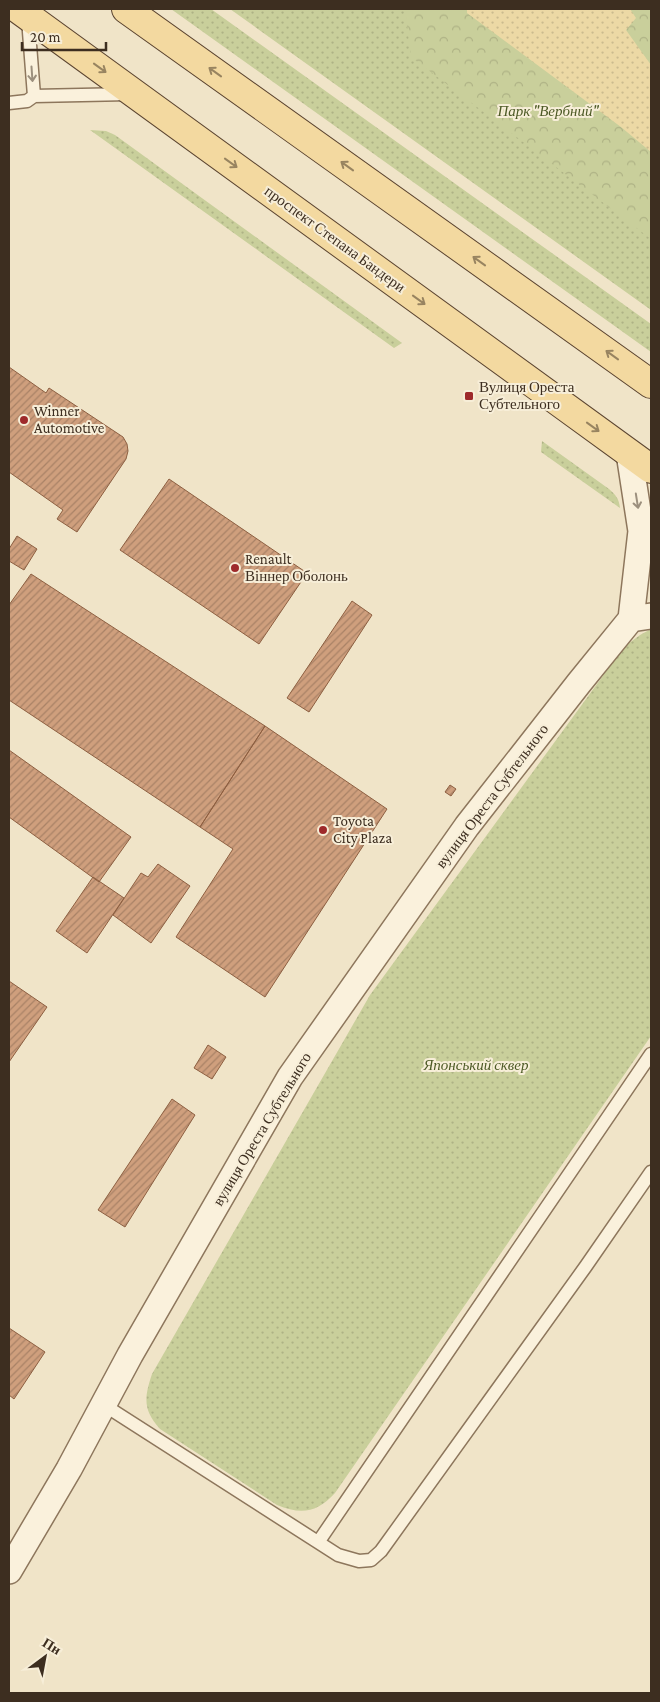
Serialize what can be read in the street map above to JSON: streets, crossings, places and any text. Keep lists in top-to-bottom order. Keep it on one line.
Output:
{"streets":{"main road":["проспект Степана Бандери"],"street":["вулиця Ореста Субтельного"]},"crossings":[["проспект Степана Бандери","вулиця Ореста Субтельного"]],"parks":["Парк \"Вербний\"","Японський сквер"],"places":{"transit":["Вулиця Ореста Субтельного"],"other":["Winner Automotive","Renault Віннер Оболонь","Toyota City Plaza"]},"scale_bar":"20 m","north":"top right"}
